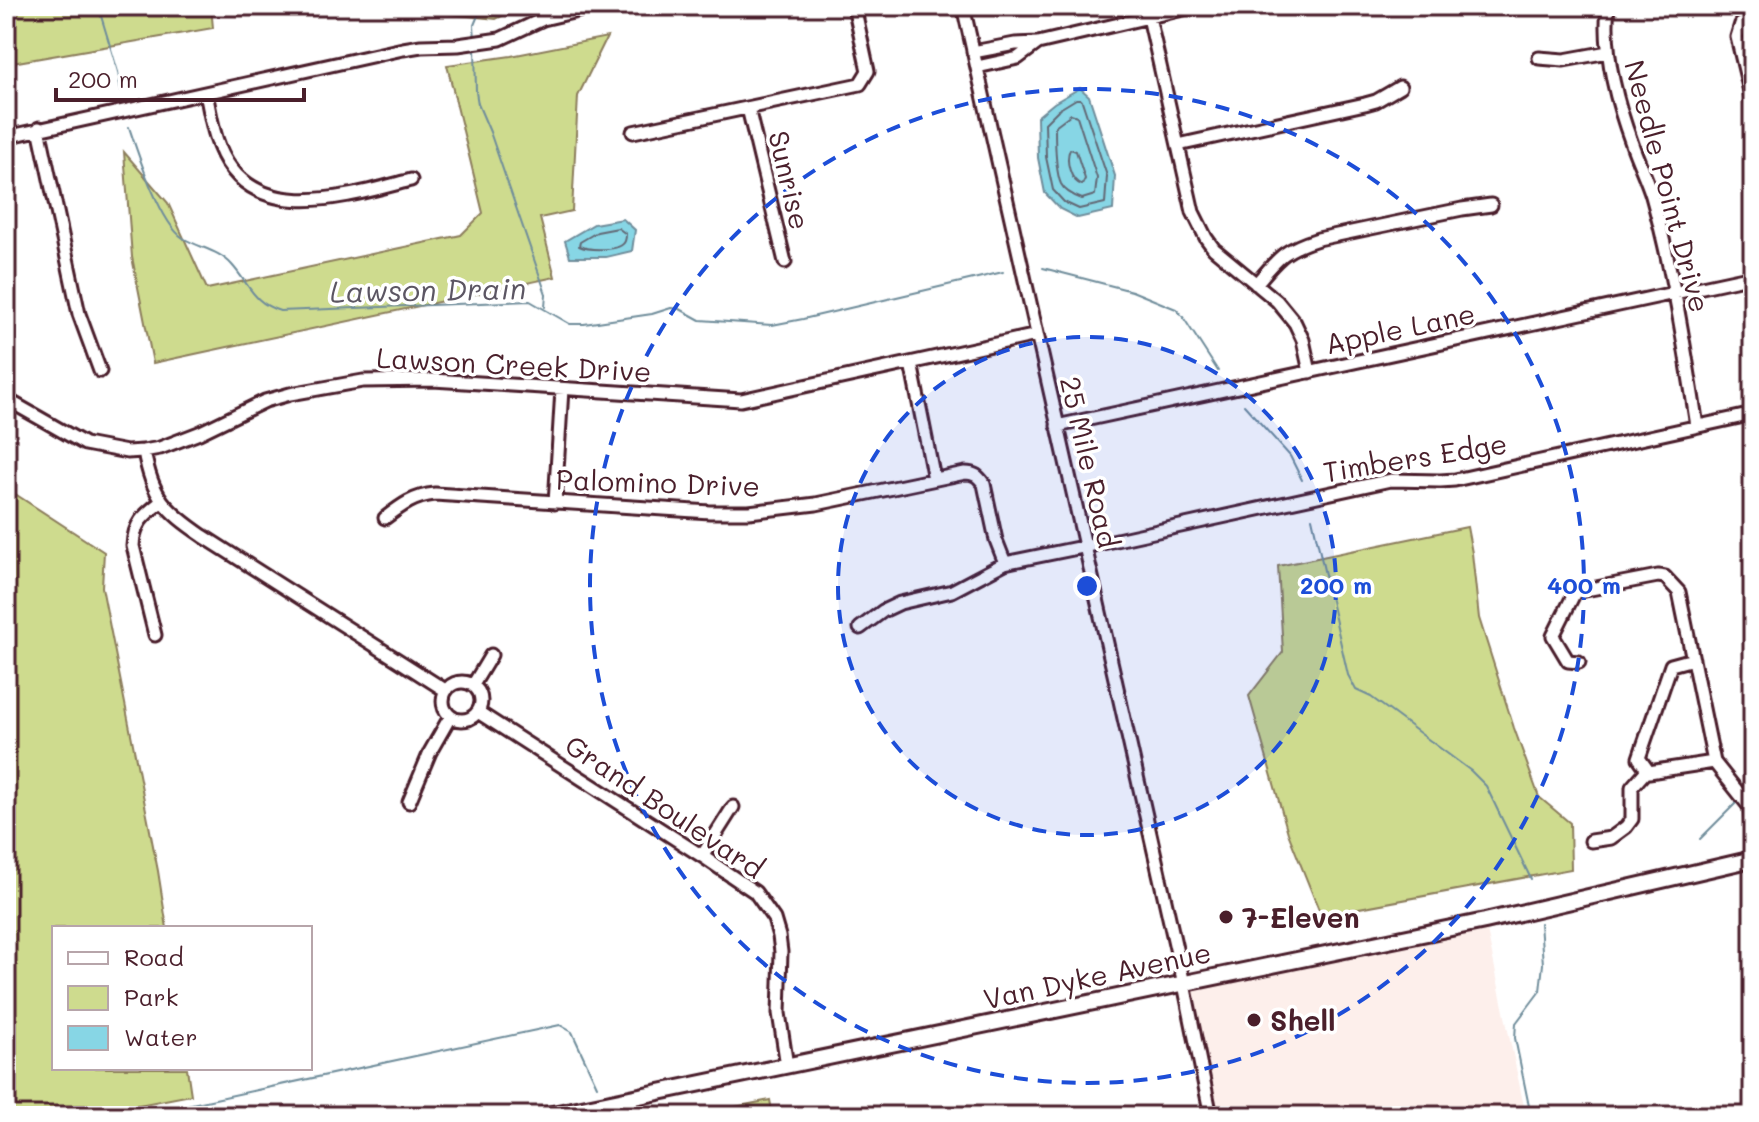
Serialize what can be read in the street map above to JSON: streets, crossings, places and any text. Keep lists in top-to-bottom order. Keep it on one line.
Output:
{"streets":{"main road":["Van Dyke Avenue"],"street":["Sunrise","Needle Point Drive","Apple Lane","Lawson Creek Drive","Timbers Edge","25 Mile Road","Palomino Drive","Grand Boulevard"]},"crossings":[["Needle Point Drive","Apple Lane"],["Needle Point Drive","Timbers Edge"],["Apple Lane","25 Mile Road"],["Lawson Creek Drive","25 Mile Road"],["Timbers Edge","25 Mile Road"],["Timbers Edge","Palomino Drive"],["25 Mile Road","Van Dyke Avenue"],["Grand Boulevard","Van Dyke Avenue"]],"water":["Lawson Drain"],"places":["7-Eleven","Shell"],"legend":["Road","Park","Water"],"scale_bar":"200 m","rings":["200 m","400 m"]}
